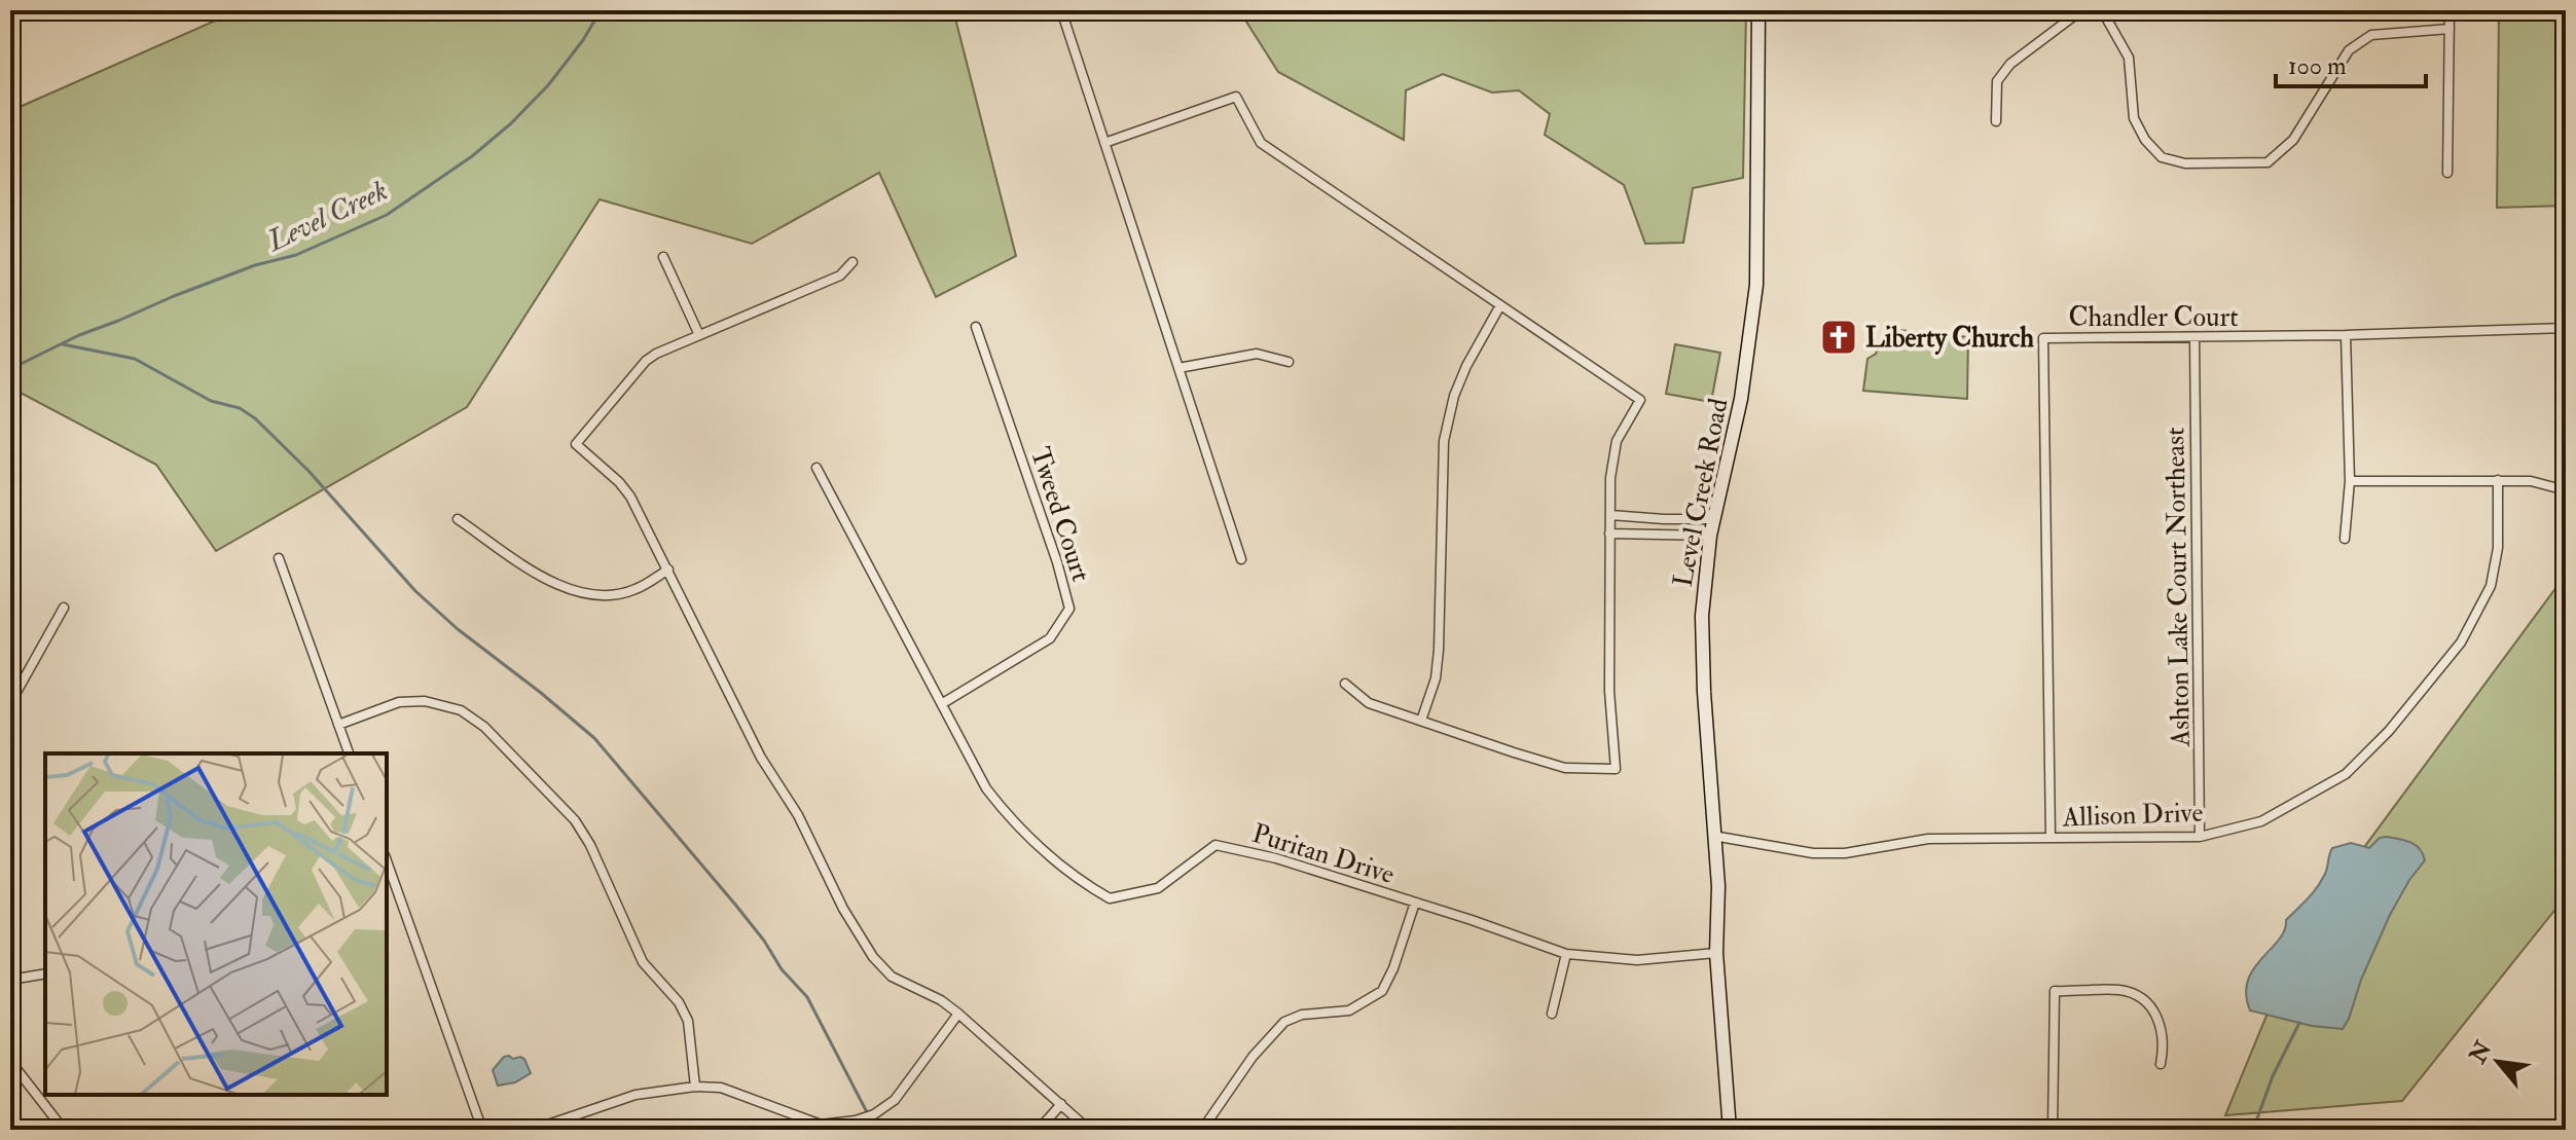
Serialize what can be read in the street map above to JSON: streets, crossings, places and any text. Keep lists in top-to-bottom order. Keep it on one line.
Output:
{"streets":{"street":["Chandler Court","Level Creek Road","Tweed Court","Ashton Lake Court Northeast","Allison Drive","Puritan Drive"]},"crossings":[["Chandler Court","Ashton Lake Court Northeast"],["Chandler Court","Allison Drive"],["Level Creek Road","Allison Drive"],["Level Creek Road","Puritan Drive"],["Tweed Court","Puritan Drive"],["Ashton Lake Court Northeast","Allison Drive"]],"water":["Level Creek"],"places":{"church":["Liberty Church"]},"scale_bar":"100 m","north":"top left"}
